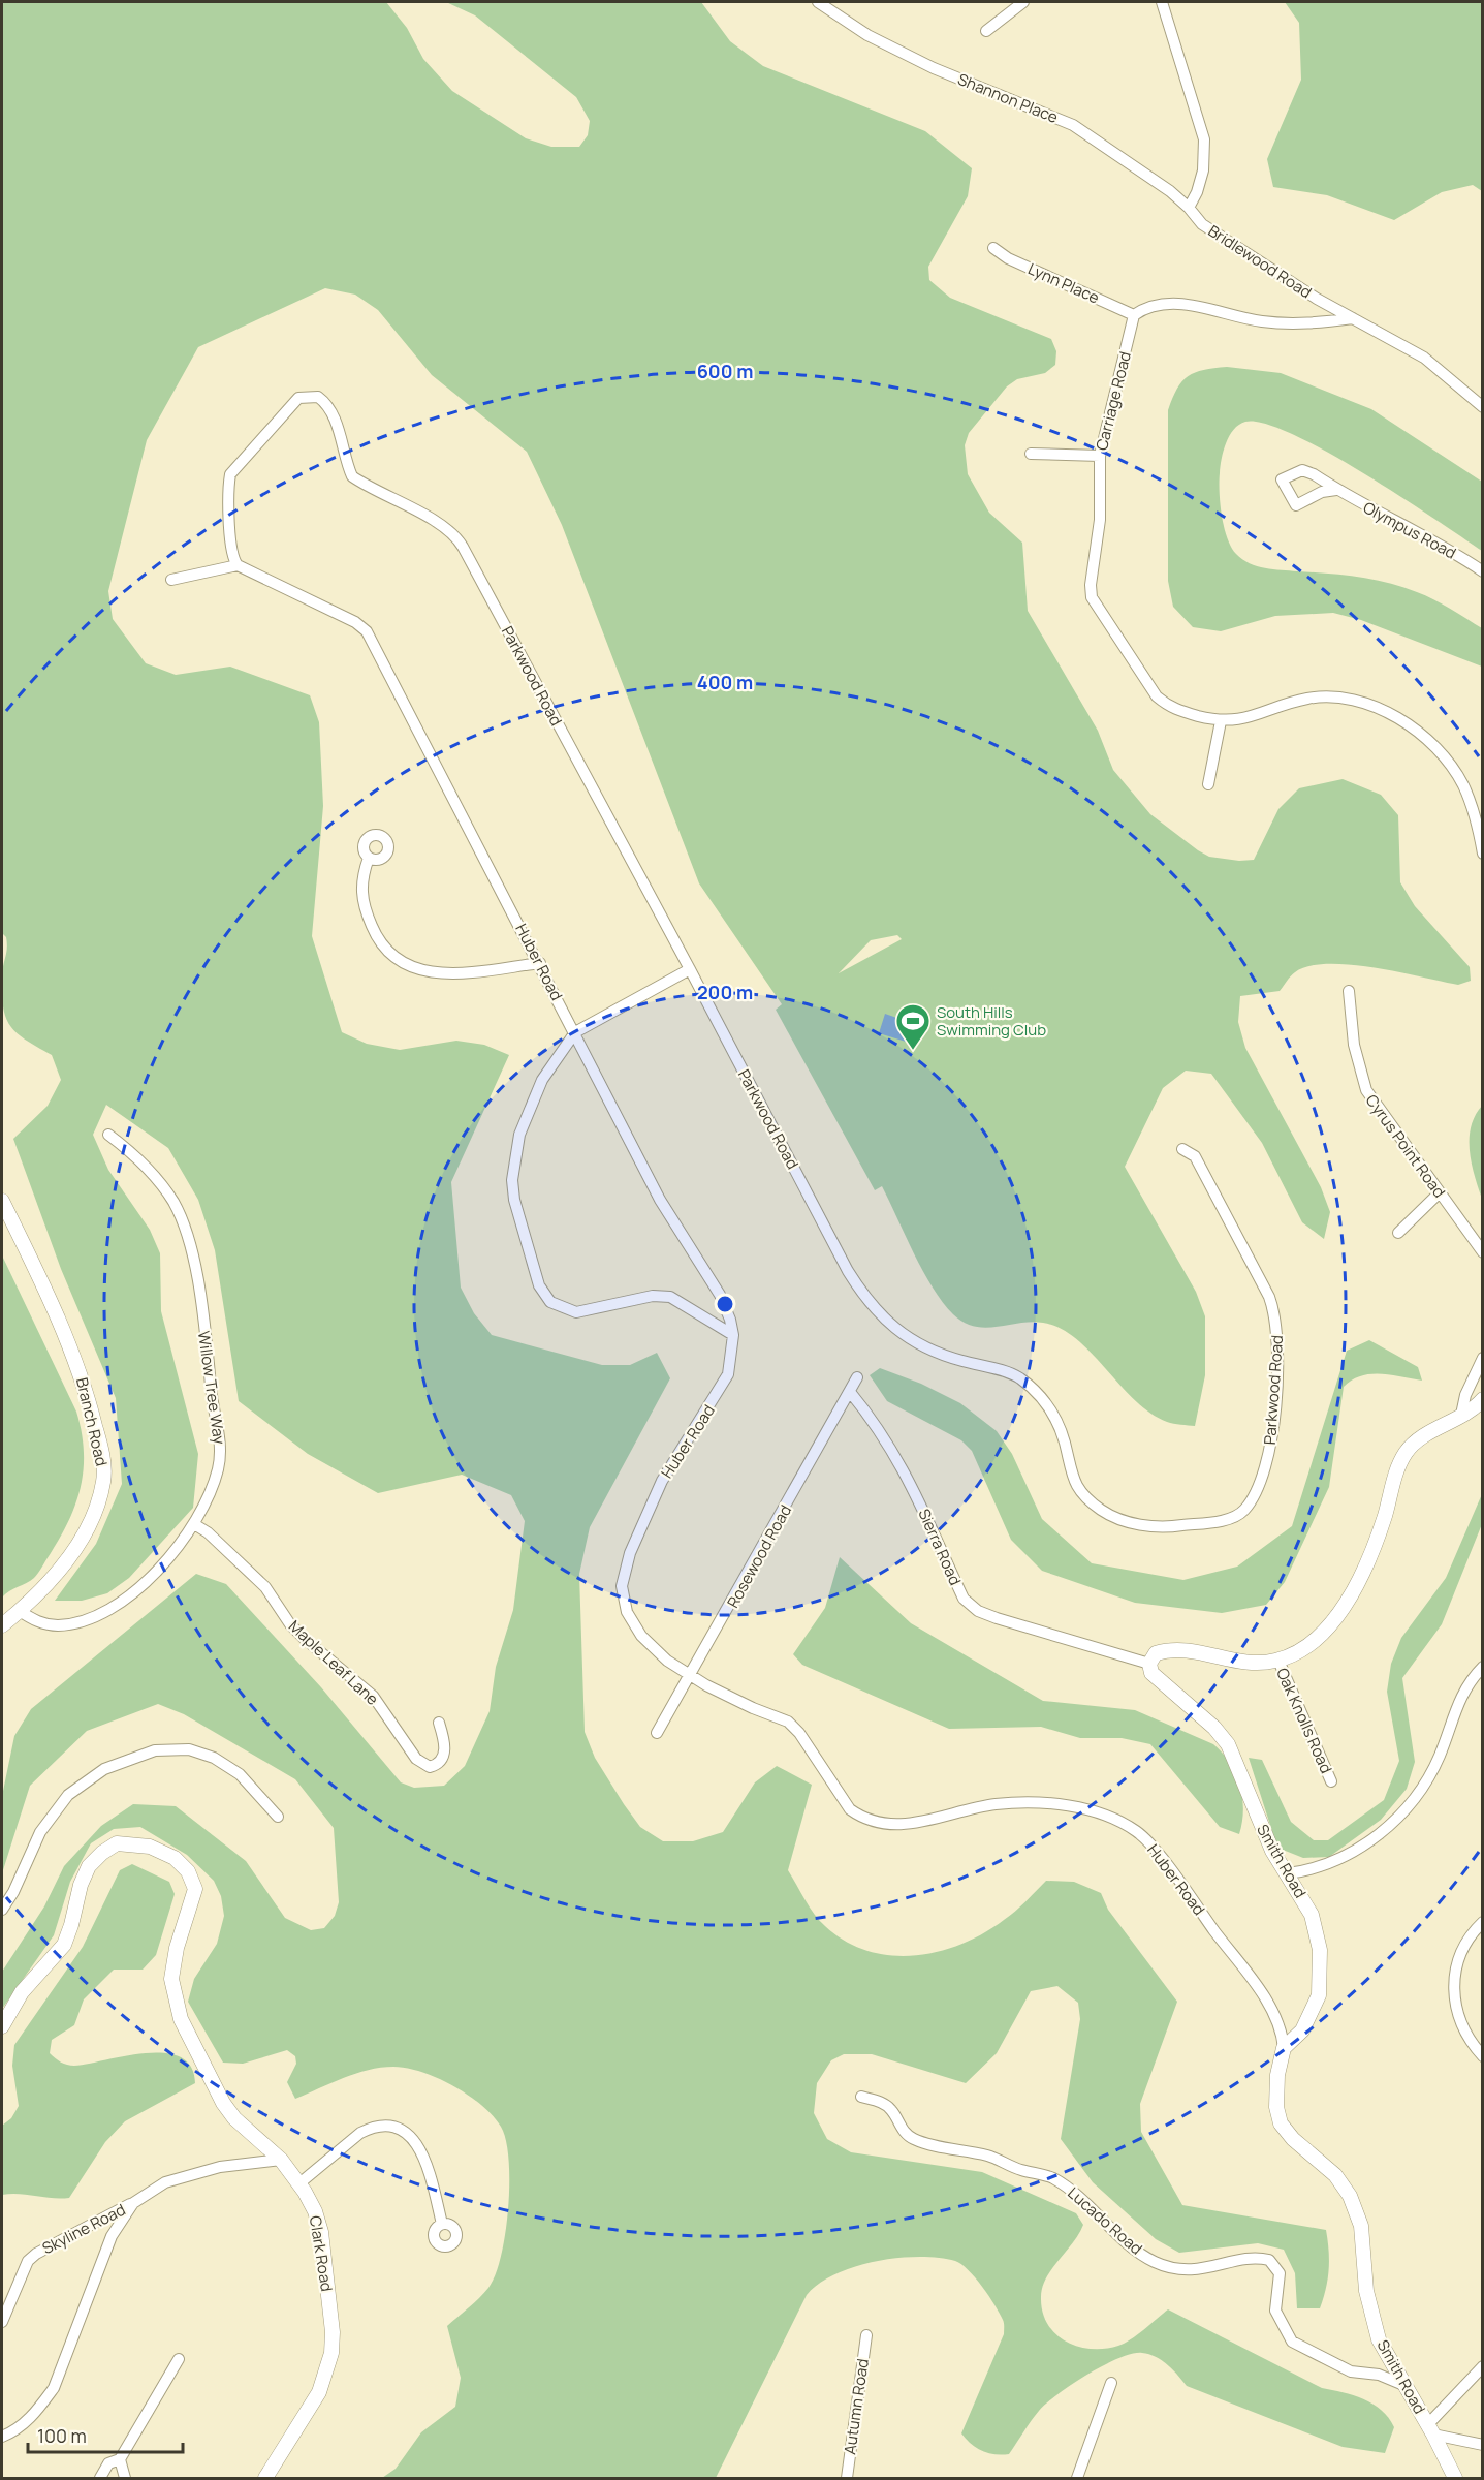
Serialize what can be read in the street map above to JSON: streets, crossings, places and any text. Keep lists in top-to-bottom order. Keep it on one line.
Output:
{"streets":{"street":["Shannon Place","Bridlewood Road","Lynn Place","Carriage Road","Olympus Road","Parkwood Road","Huber Road","Cyrus Point Road","Willow Tree Way","Branch Road","Sierra Road","Rosewood Road","Maple Leaf Lane","Oak Knolls Road","Smith Road","Lucado Road","Skyline Road","Clark Road","Autumn Road"]},"crossings":[["Shannon Place","Bridlewood Road"],["Lynn Place","Carriage Road"],["Parkwood Road","Huber Road"],["Huber Road","Rosewood Road"],["Huber Road","Smith Road"],["Willow Tree Way","Branch Road"],["Willow Tree Way","Maple Leaf Lane"],["Sierra Road","Rosewood Road"],["Sierra Road","Smith Road"],["Smith Road","Lucado Road"],["Skyline Road","Clark Road"]],"places":{"sports":["South Hills Swimming Club"]},"scale_bar":"100 m","rings":["600 m","400 m","200 m"]}
